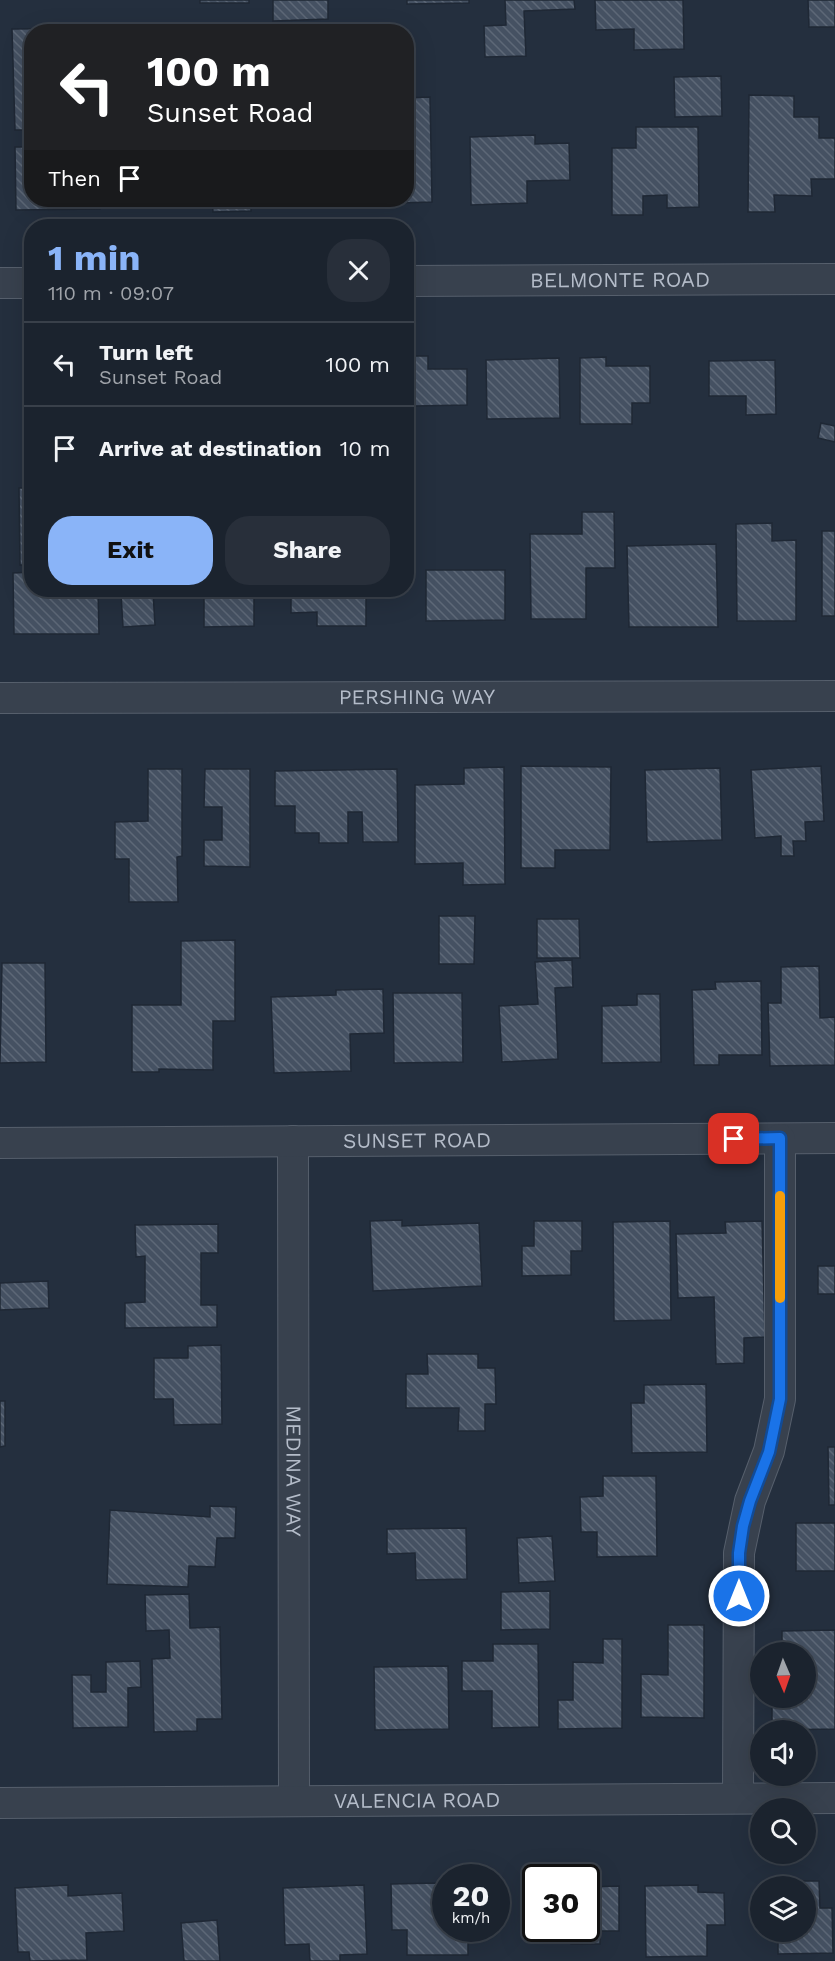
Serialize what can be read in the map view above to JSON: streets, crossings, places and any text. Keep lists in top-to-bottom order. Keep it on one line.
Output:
{"streets":{"street":["BELMONTE ROAD","PERSHING WAY","SUNSET ROAD","MEDINA WAY","VALENCIA ROAD"]},"crossings":[["SUNSET ROAD","MEDINA WAY"],["MEDINA WAY","VALENCIA ROAD"]],"north":"bottom","page":{"turn":["100 m","Sunset Road"],"then":"Then","heading":["1 min","110 m · 09:07"],"list":[{"name":"Turn left","note":"Sunset Road","value":"100 m"},{"name":"Arrive at destination","value":"10 m"}],"buttons":["Exit","Share"],"speed":"20 km/h","limit":"30"}}
